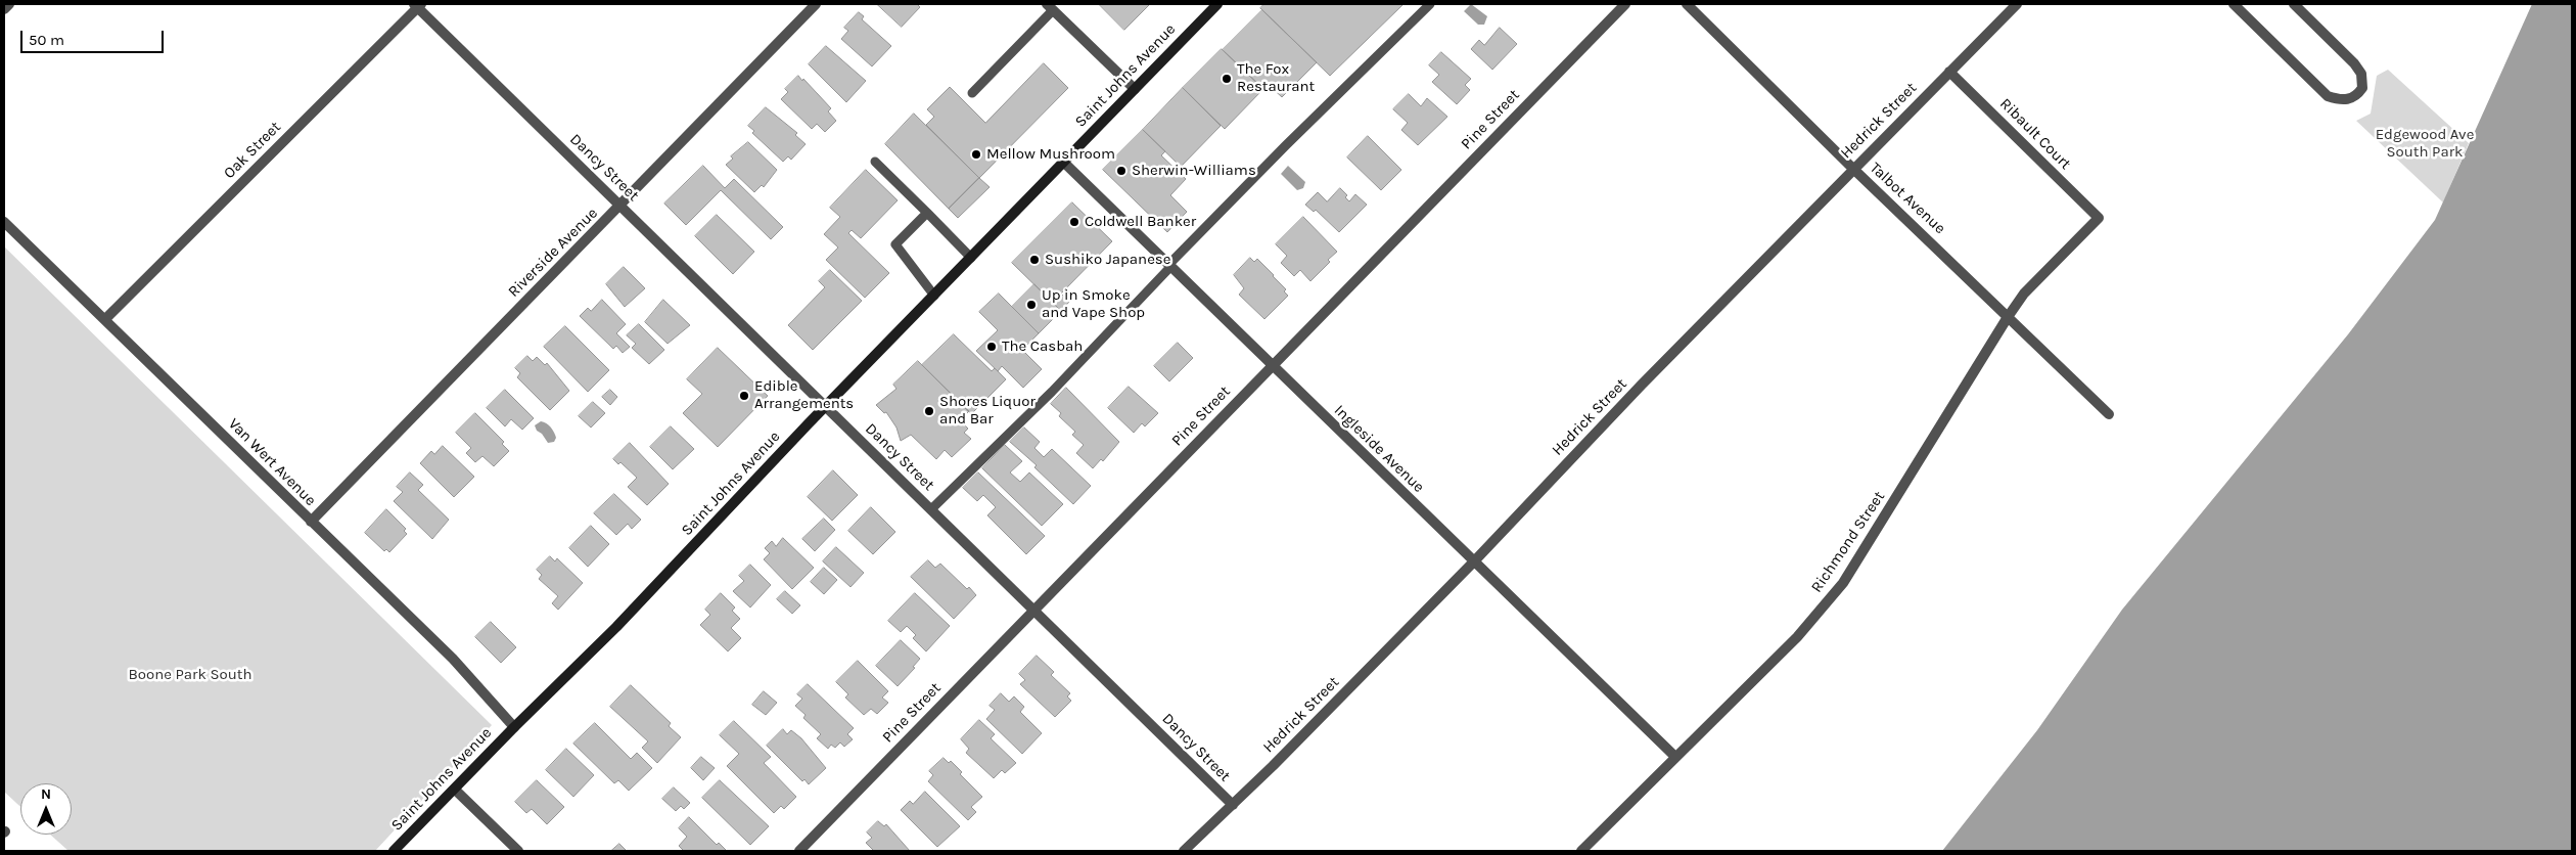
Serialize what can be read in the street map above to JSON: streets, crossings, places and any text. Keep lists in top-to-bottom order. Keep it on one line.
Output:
{"streets":{"main road":["Saint Johns Avenue"],"street":["Pine Street","Hedrick Street","Ribault Court","Oak Street","Dancy Street","Talbot Avenue","Riverside Avenue","Ingleside Avenue","Van Wert Avenue","Richmond Street"]},"crossings":[["Saint Johns Avenue","Dancy Street"],["Saint Johns Avenue","Ingleside Avenue"],["Saint Johns Avenue","Van Wert Avenue"],["Pine Street","Dancy Street"],["Pine Street","Ingleside Avenue"],["Hedrick Street","Ribault Court"],["Hedrick Street","Dancy Street"],["Hedrick Street","Talbot Avenue"],["Hedrick Street","Ingleside Avenue"],["Ribault Court","Richmond Street"],["Oak Street","Dancy Street"],["Oak Street","Van Wert Avenue"],["Dancy Street","Riverside Avenue"],["Talbot Avenue","Richmond Street"],["Riverside Avenue","Van Wert Avenue"],["Ingleside Avenue","Richmond Street"]],"parks":["Edgewood Ave South Park","Boone Park South"],"places":["The Fox Restaurant","Mellow Mushroom","Sherwin-Williams","Coldwell Banker","Sushiko Japanese","Up in Smoke and Vape Shop","The Casbah","Edible Arrangements","Shores Liquor and Bar"],"scale_bar":"50 m","north":"top"}
